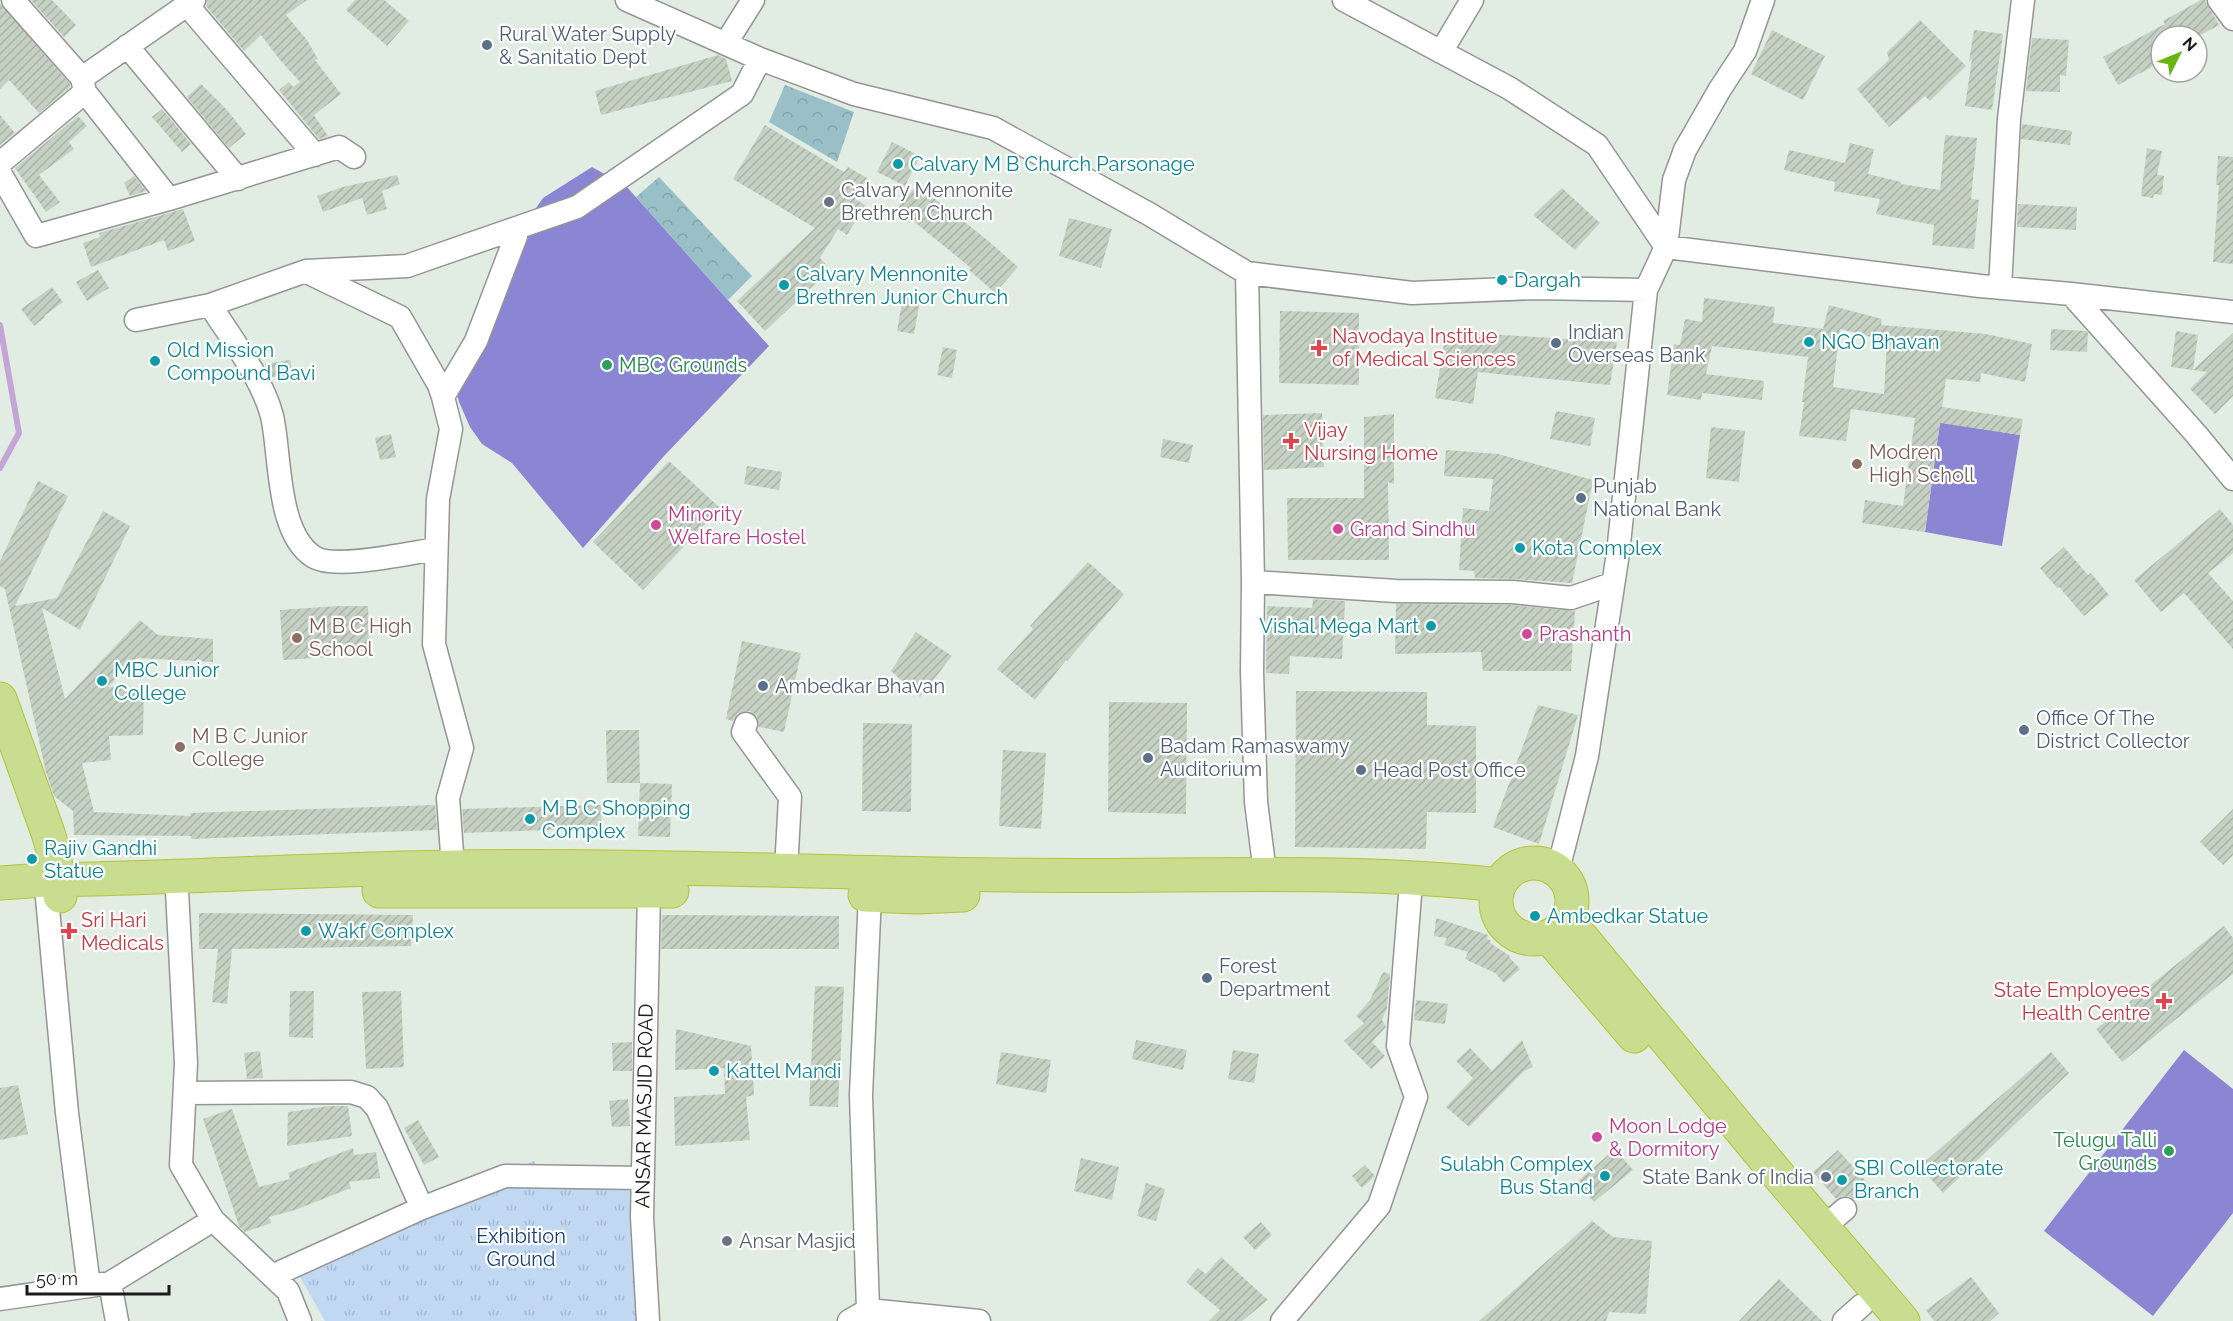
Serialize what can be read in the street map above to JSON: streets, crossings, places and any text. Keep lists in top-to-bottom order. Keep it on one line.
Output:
{"streets":{"street":["ANSAR MASJID ROAD"]},"parks":["Exhibition Ground"],"places":{"other":["Rural Water Supply & Sanitatio Dept","Calvary M B Church Parsonage","Calvary Mennonite Brethren Church","Dargah","Calvary Mennonite Brethren Junior Church","NGO Bhavan","Indian Overseas Bank","Old Mission Compound Bavi","MBC Grounds","Modren High Scholl","Punjab National Bank","Minority Welfare Hostel","Grand Sindhu","Kota Complex","Vishal Mega Mart","Prashanth","M B C High School","MBC Junior College","Ambedkar Bhavan","Office Of The District Collector","M B C Junior College","Badam Ramaswamy Auditorium","Head Post Office","M B C Shopping Complex","Rajiv Gandhi Statue","Ambedkar Statue","Wakf Complex","Forest Department","Kattel Mandi","Moon Lodge & Dormitory","Telugu Talli Grounds","Sulabh Complex Bus Stand","State Bank of India","SBI Collectorate Branch","Ansar Masjid"],"health":["Navodaya Institue of Medical Sciences","Vijay Nursing Home","Sri Hari Medicals","State Employees Health Centre"]},"scale_bar":"50 m","north":"top right"}
